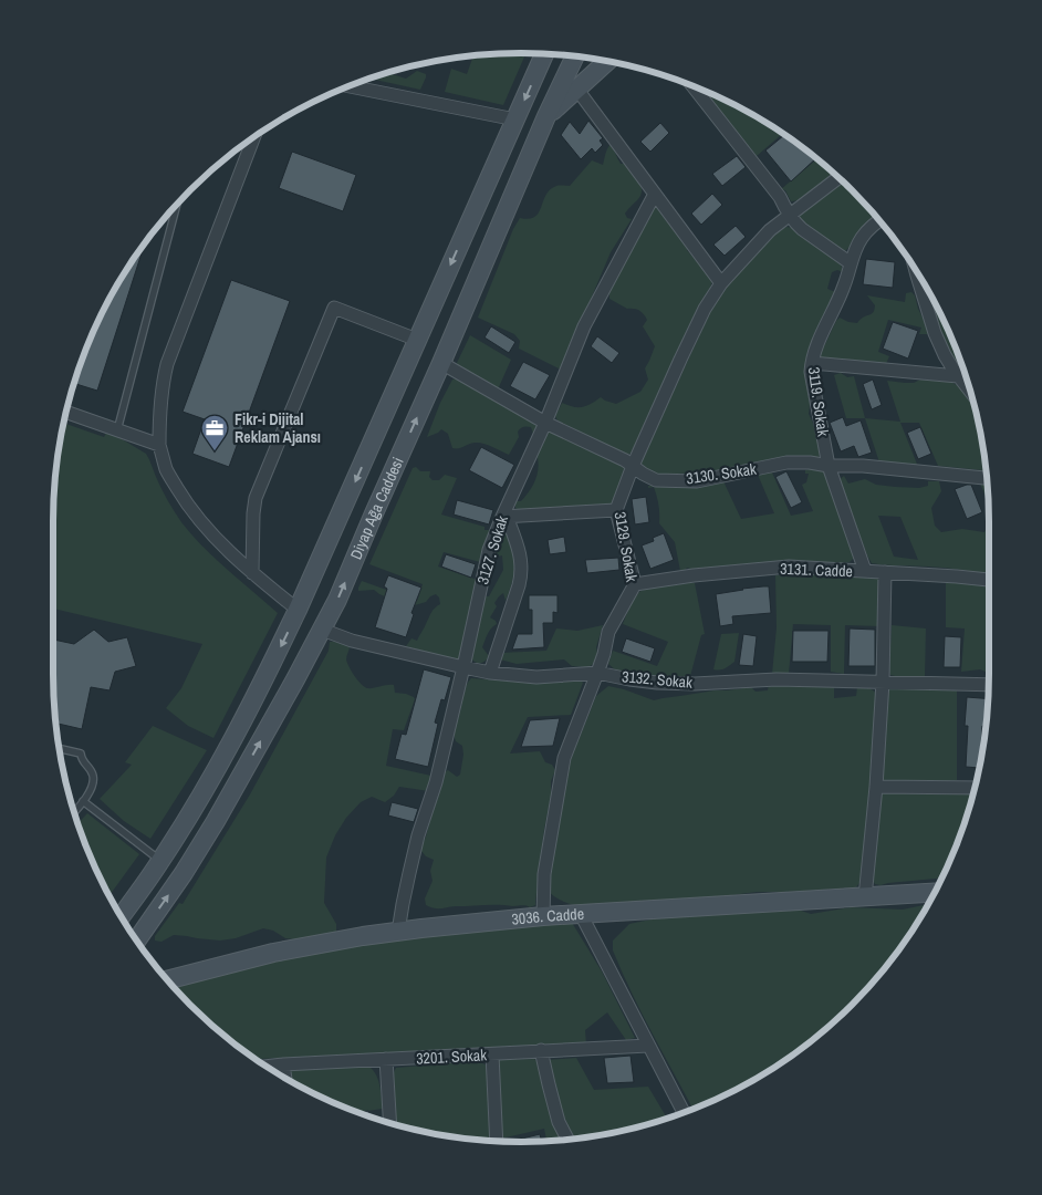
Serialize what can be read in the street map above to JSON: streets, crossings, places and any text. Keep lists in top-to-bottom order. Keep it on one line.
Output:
{"streets":{"main road":["Diyap Ağa Caddesi","3036. Cadde"],"street":["3119. Sokak","3130. Sokak","3129. Sokak","3127. Sokak","3131. Cadde","3132. Sokak","3201. Sokak"]},"crossings":[["3119. Sokak","3130. Sokak"],["3119. Sokak","3131. Cadde"],["3130. Sokak","Diyap Ağa Caddesi"],["3130. Sokak","3129. Sokak"],["3130. Sokak","3127. Sokak"],["Diyap Ağa Caddesi","3132. Sokak"],["3129. Sokak","3131. Cadde"],["3129. Sokak","3132. Sokak"],["3129. Sokak","3036. Cadde"],["3127. Sokak","3132. Sokak"],["3127. Sokak","3036. Cadde"]],"places":{"office":["Fikr-i Dijital Reklam Ajansı"]}}
